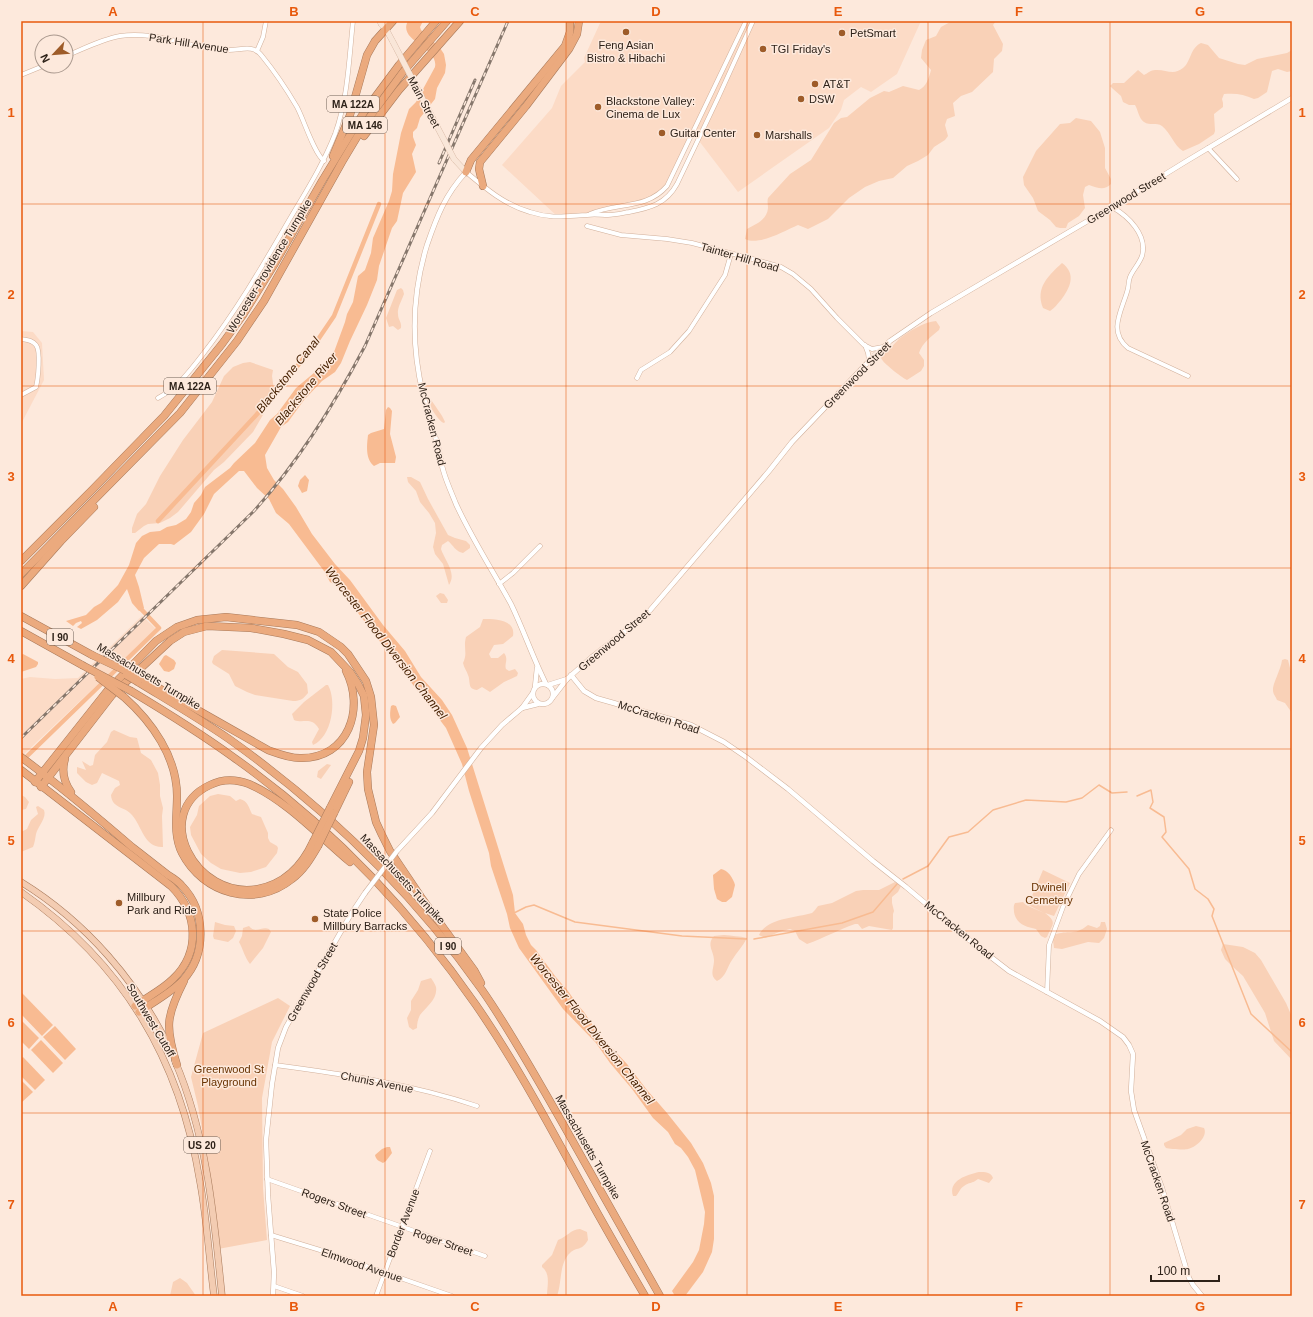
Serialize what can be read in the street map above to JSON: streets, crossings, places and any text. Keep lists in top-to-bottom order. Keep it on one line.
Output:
{"streets":{"highway":["MA 122A","MA 146","Worcester-Providence Turnpike","I 90","Massachusetts Turnpike"],"main road":["Main Street","Southwest Cutoff","US 20"],"street":["Park Hill Avenue","Greenwood Street","Tainter Hill Road","McCracken Road","Chunis Avenue","Rogers Street","Border Avenue","Roger Street","Elmwood Avenue"]},"crossings":[["Main Street","MA 122A"],["Main Street","McCracken Road"],["MA 122A","Worcester-Providence Turnpike"],["Greenwood Street","Tainter Hill Road"],["Greenwood Street","McCracken Road"],["Greenwood Street","Chunis Avenue"],["Greenwood Street","Rogers Street"],["Greenwood Street","Elmwood Avenue"],["Rogers Street","Border Avenue"],["Rogers Street","Roger Street"],["Border Avenue","Roger Street"],["Border Avenue","Elmwood Avenue"]],"water":["Blackstone Canal","Blackstone River","Worcester Flood Diversion Channel"],"parks":["Dwinell Cemetery","Greenwood St Playground"],"places":["Feng Asian Bistro & Hibachi","PetSmart","TGI Friday's","AT&T","DSW","Blackstone Valley: Cinema de Lux","Guitar Center","Marshalls","Millbury Park and Ride","State Police Millbury Barracks"],"scale_bar":"100 m","north":"bottom left","grid":{"columns":["A","B","C","D","E","F","G"],"rows":["1","2","3","4","5","6","7"]}}
